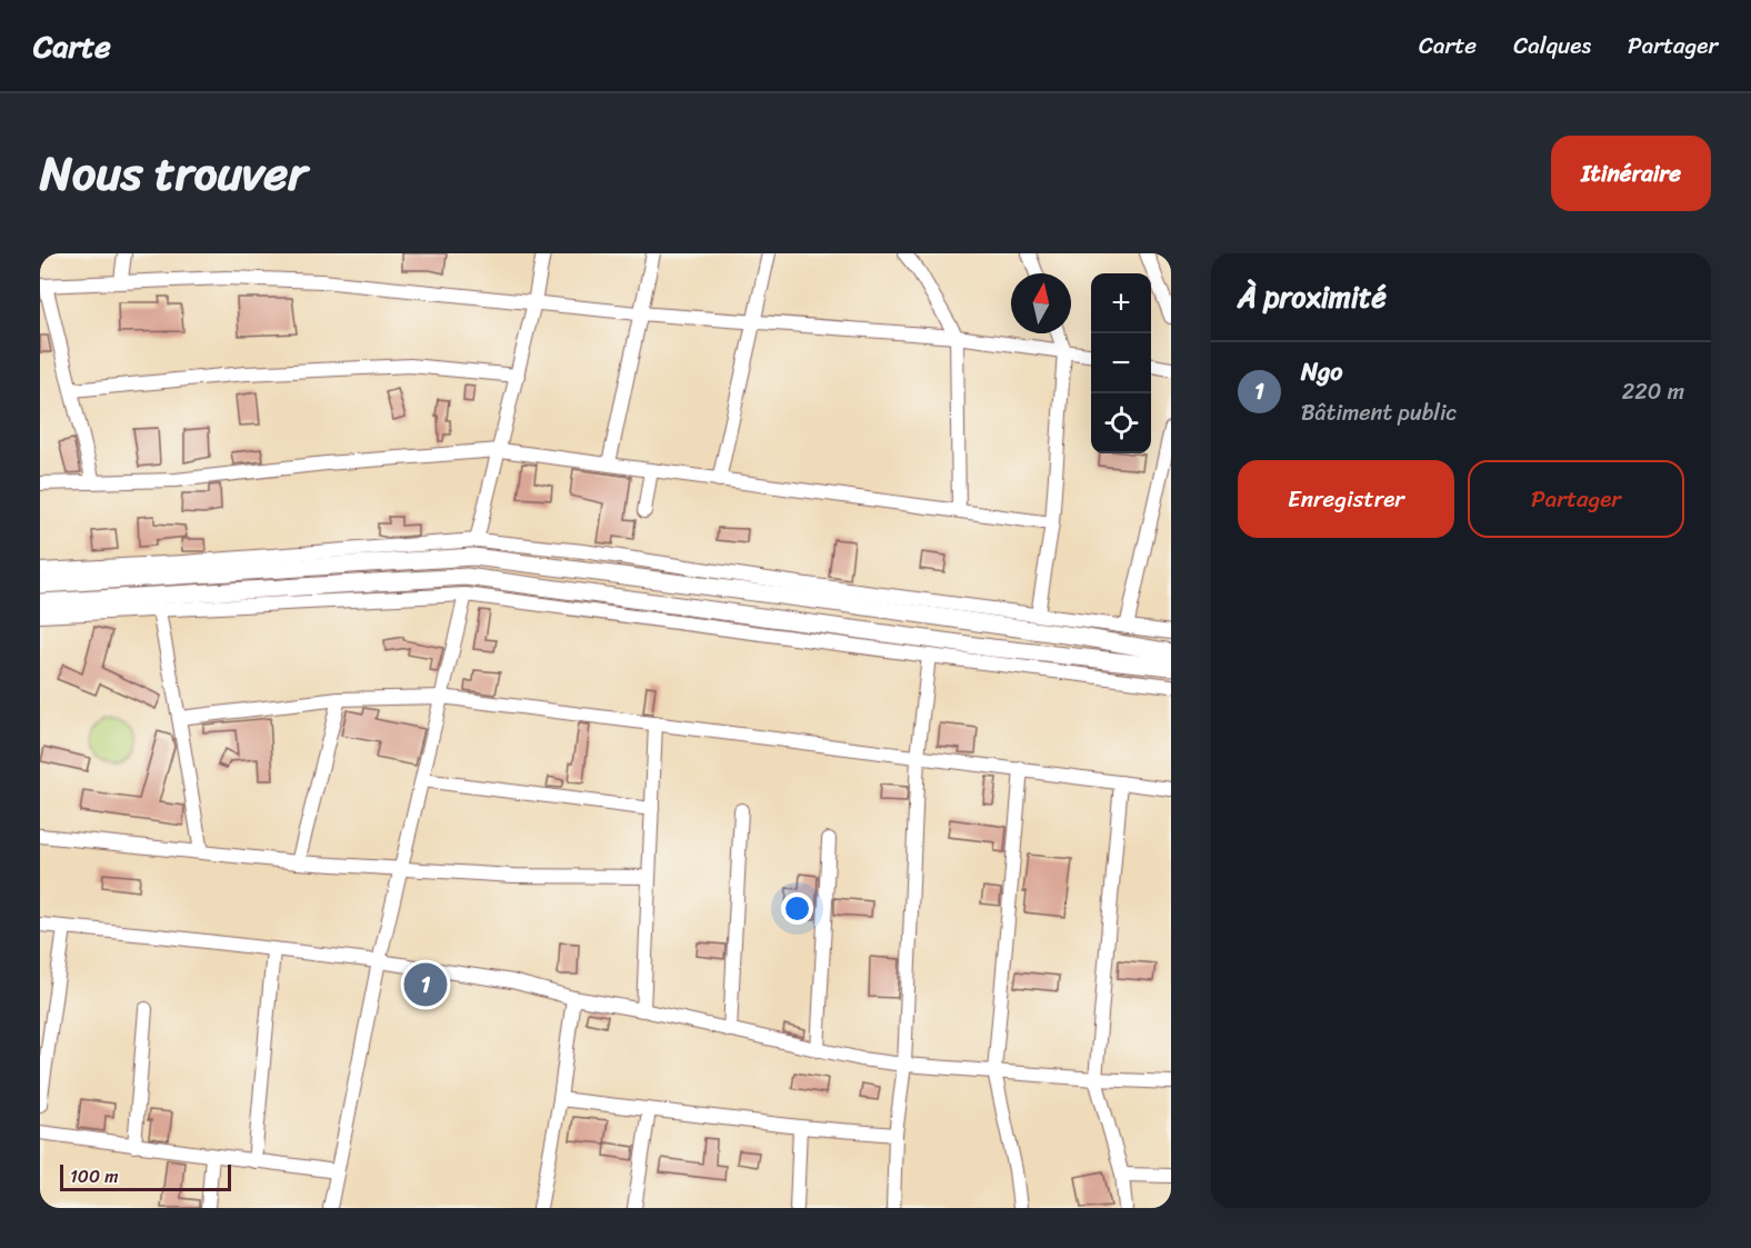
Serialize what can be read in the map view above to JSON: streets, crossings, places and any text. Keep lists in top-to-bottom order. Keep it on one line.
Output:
{"scale_bar":"100 m","north":"top","page":{"header":"Carte","nav":["Carte","Calques","Partager"],"title":"Nous trouver","buttons":["Itinéraire",["Enregistrer","Partager"]],"heading":"À proximité","map_buttons":["+","−"],"list":[{"mark":"1","name":"Ngo","note":"Bâtiment public","value":"220 m"}],"pins":"1","scale":"100 m"}}
